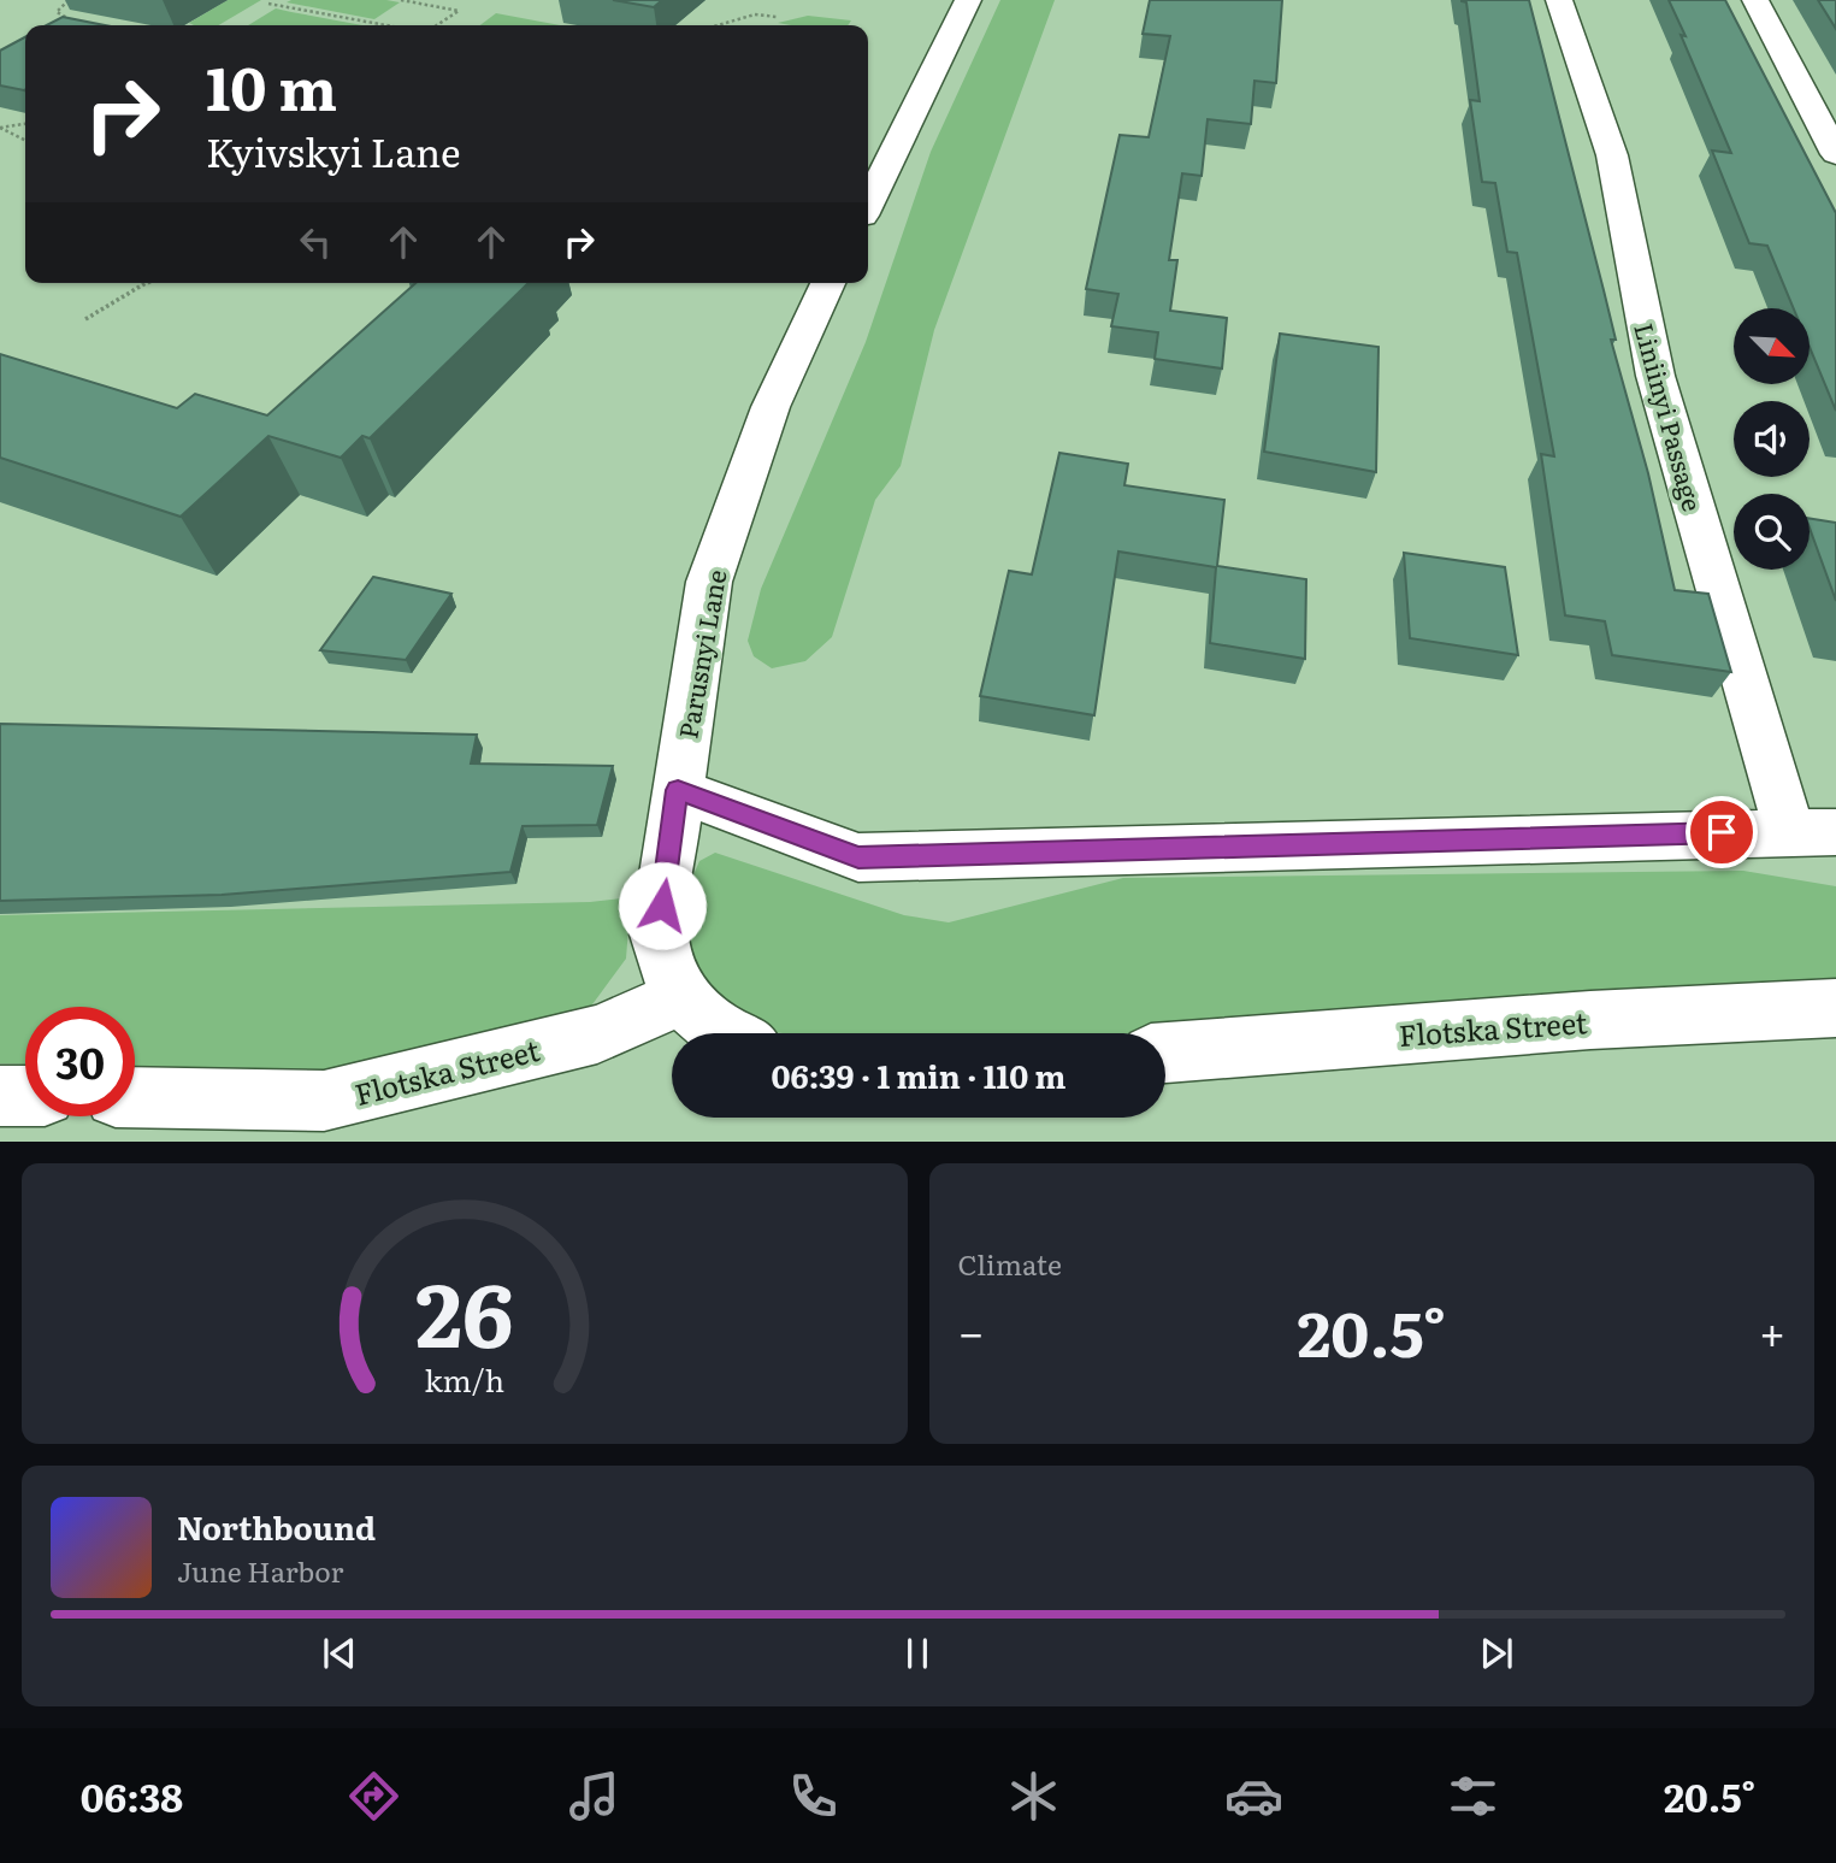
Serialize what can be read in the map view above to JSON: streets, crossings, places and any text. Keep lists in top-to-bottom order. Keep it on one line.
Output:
{"streets":{"street":["Liniinyi Passage","Parusnyi Lane","Flotska Street"]},"crossings":[["Parusnyi Lane","Flotska Street"]],"north":"bottom right","page":{"turn":["10 m","Kyivskyi Lane"],"limit":"30","trip":"06:39 · 1 min · 110 m","tile":"Climate","heat":["−","20.5°","+"],"song":["Northbound","June Harbor"],"tabs":["06:38","20.5°"],"gauge":["26","km/h"]}}
